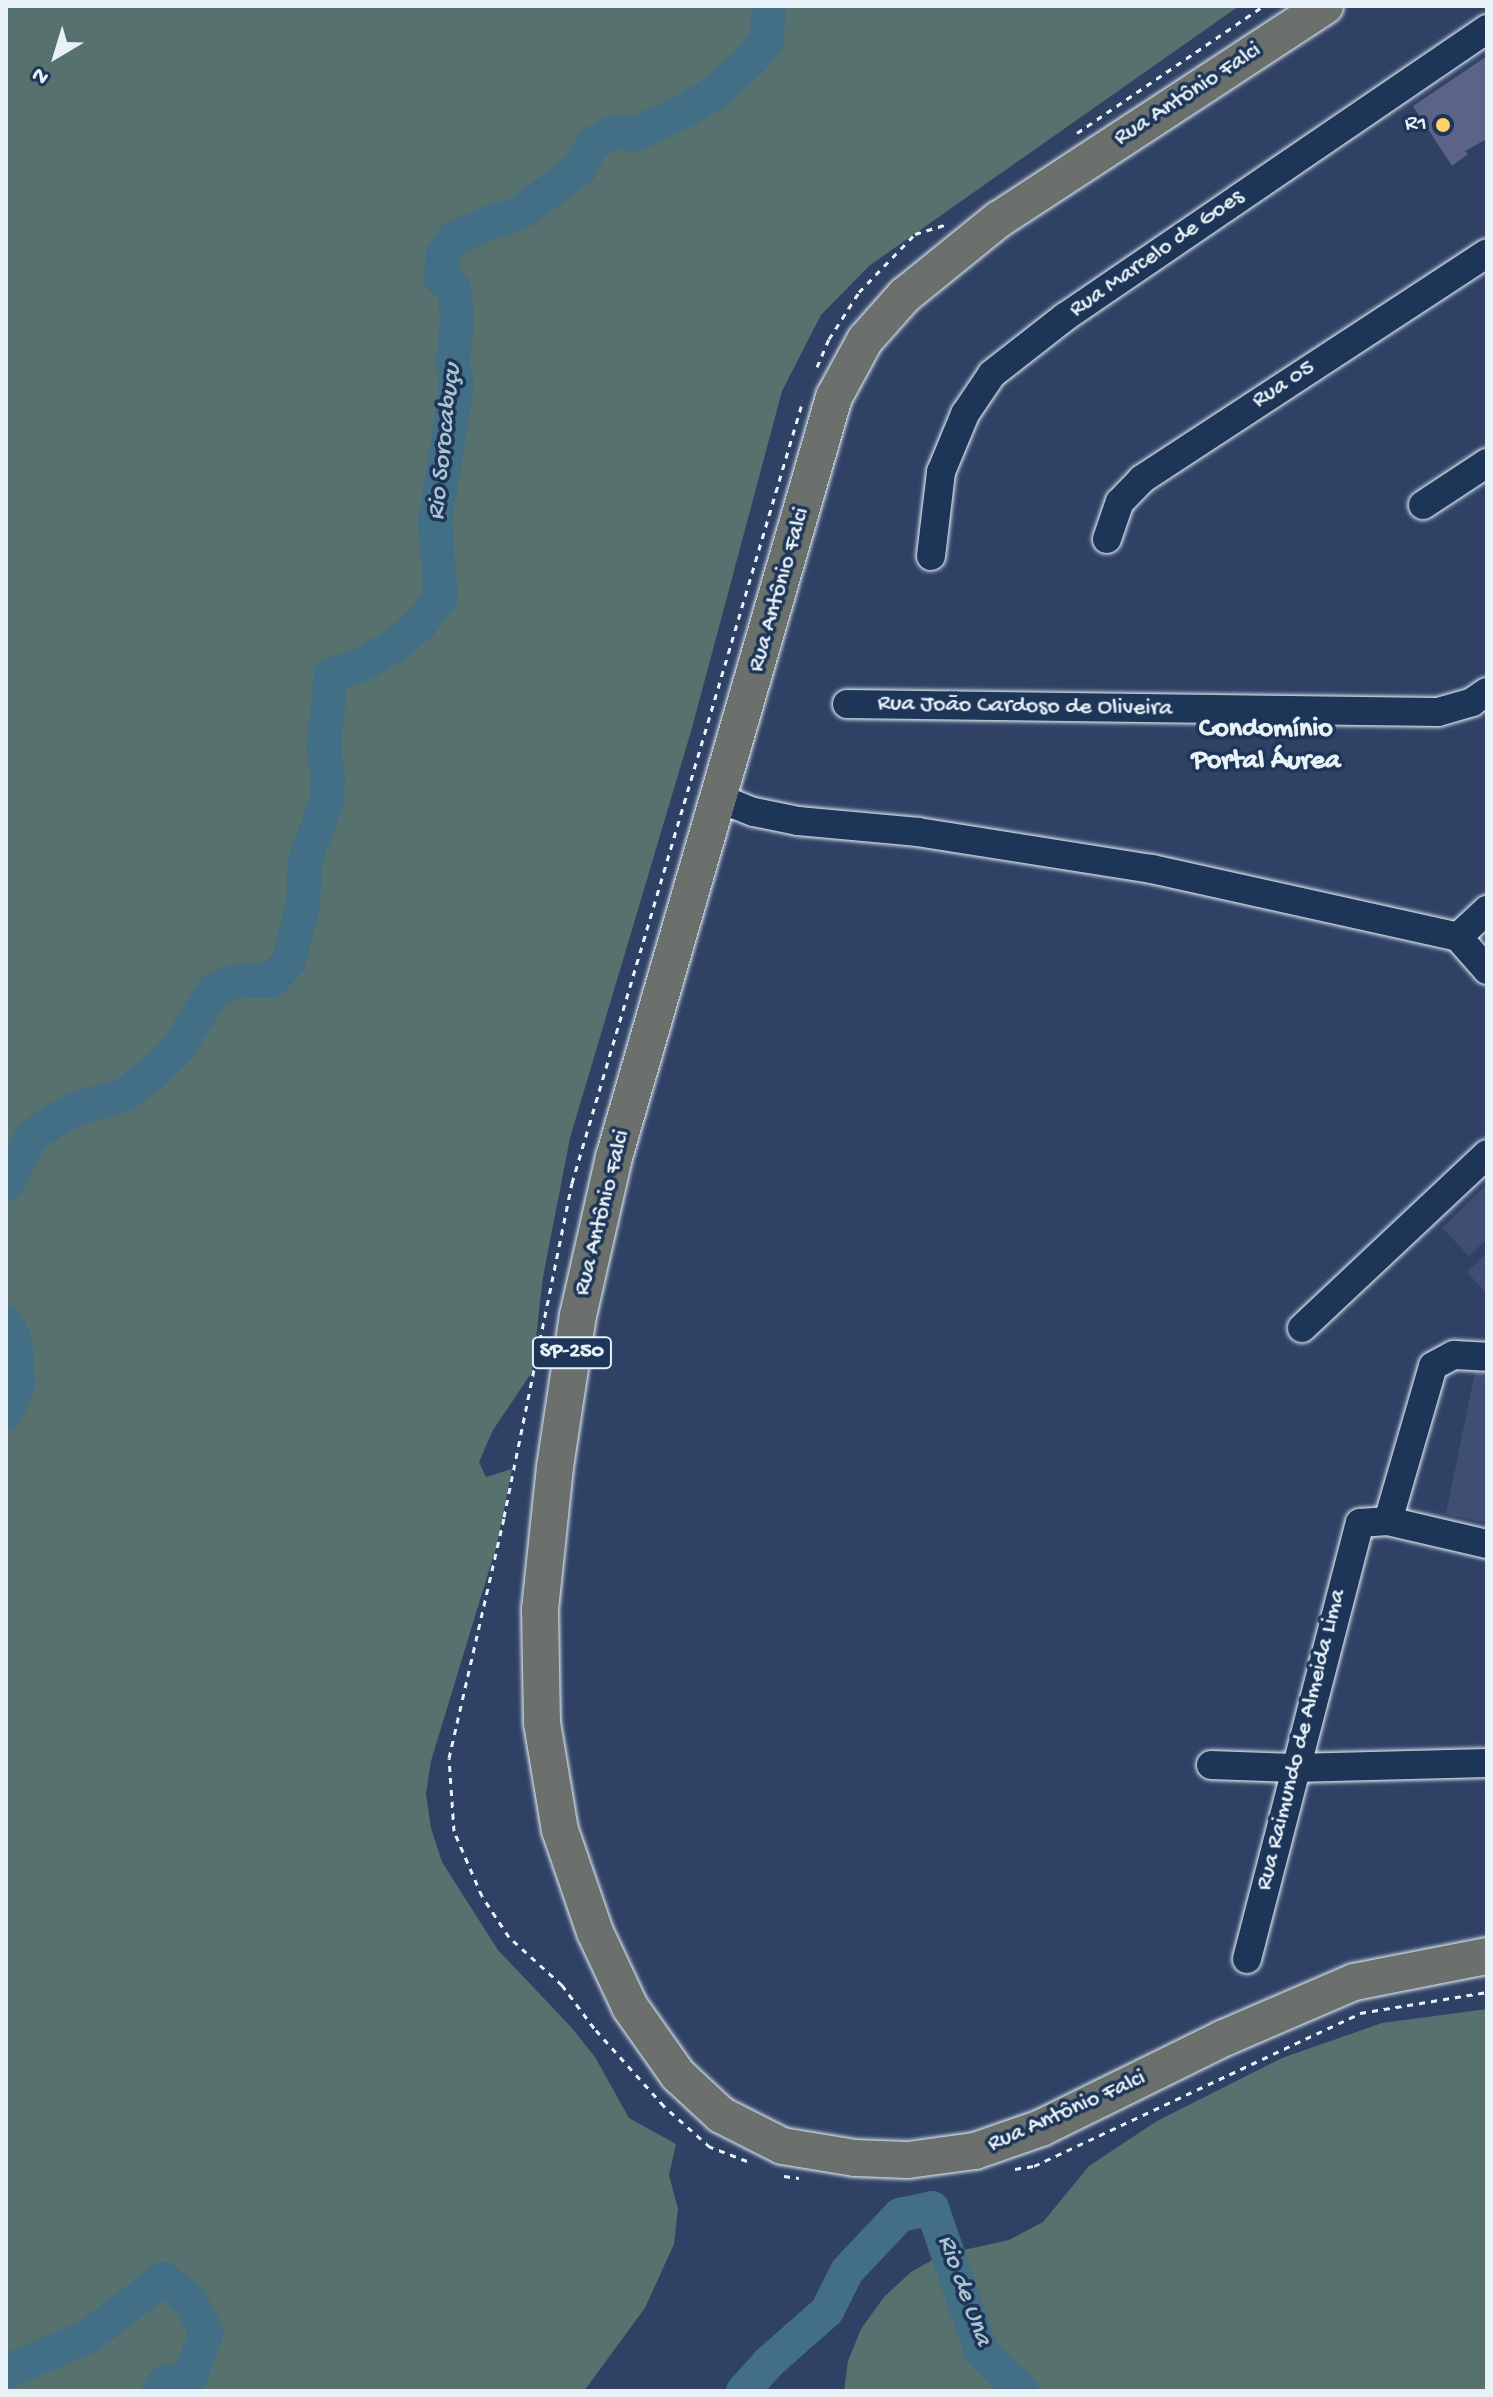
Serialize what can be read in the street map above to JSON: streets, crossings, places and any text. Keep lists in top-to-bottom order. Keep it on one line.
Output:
{"streets":{"main road":["Rua Antônio Falci","SP-250"],"street":["Rua Marcelo de Goes","Rua 05","Rua João Cardoso de Oliveira","Rua Raimundo de Almeida Lima"]},"districts":["Condomínio Portal Áurea"],"water":["Rio Sorocabuçu","Rio de Una"],"places":["R1"],"north":"bottom left"}
